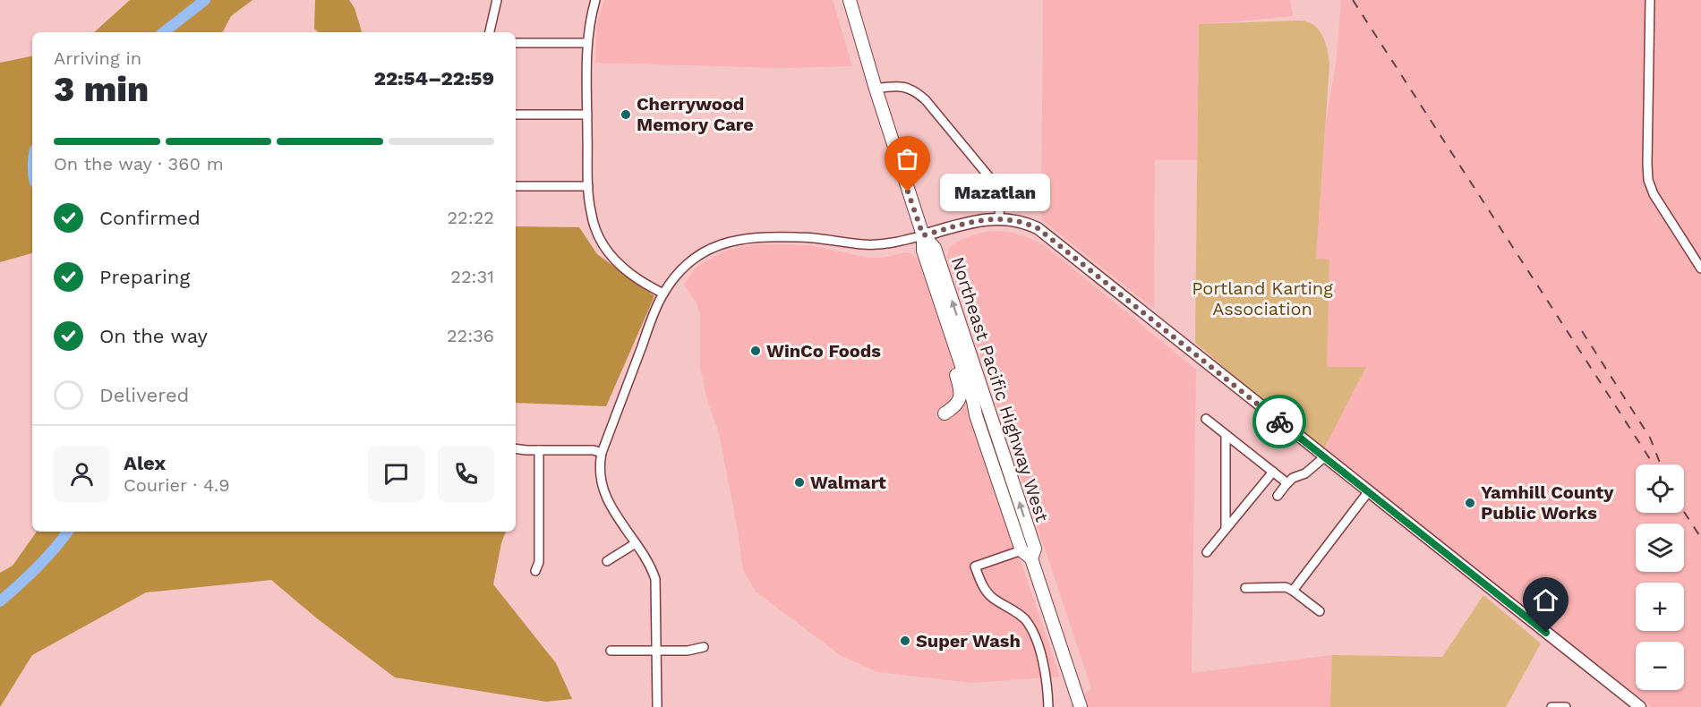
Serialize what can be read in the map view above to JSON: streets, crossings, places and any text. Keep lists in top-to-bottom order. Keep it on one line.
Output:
{"streets":{"highway":["Northeast Pacific Highway West"]},"parks":["Portland Karting Association"],"places":["Cherrywood Memory Care","Mazatlan","WinCo Foods","Walmart","Yamhill County Public Works","Super Wash"],"page":{"heading":["3 min","Arriving in","22:54–22:59"],"panel":["Alex","Courier · 4.9"],"bar":"On the way · 360 m","bubble":"Mazatlan","list":[["Confirmed","22:22"],["Preparing","22:31"],["On the way","22:36"],"Delivered"],"map_buttons":["+","−"]}}
